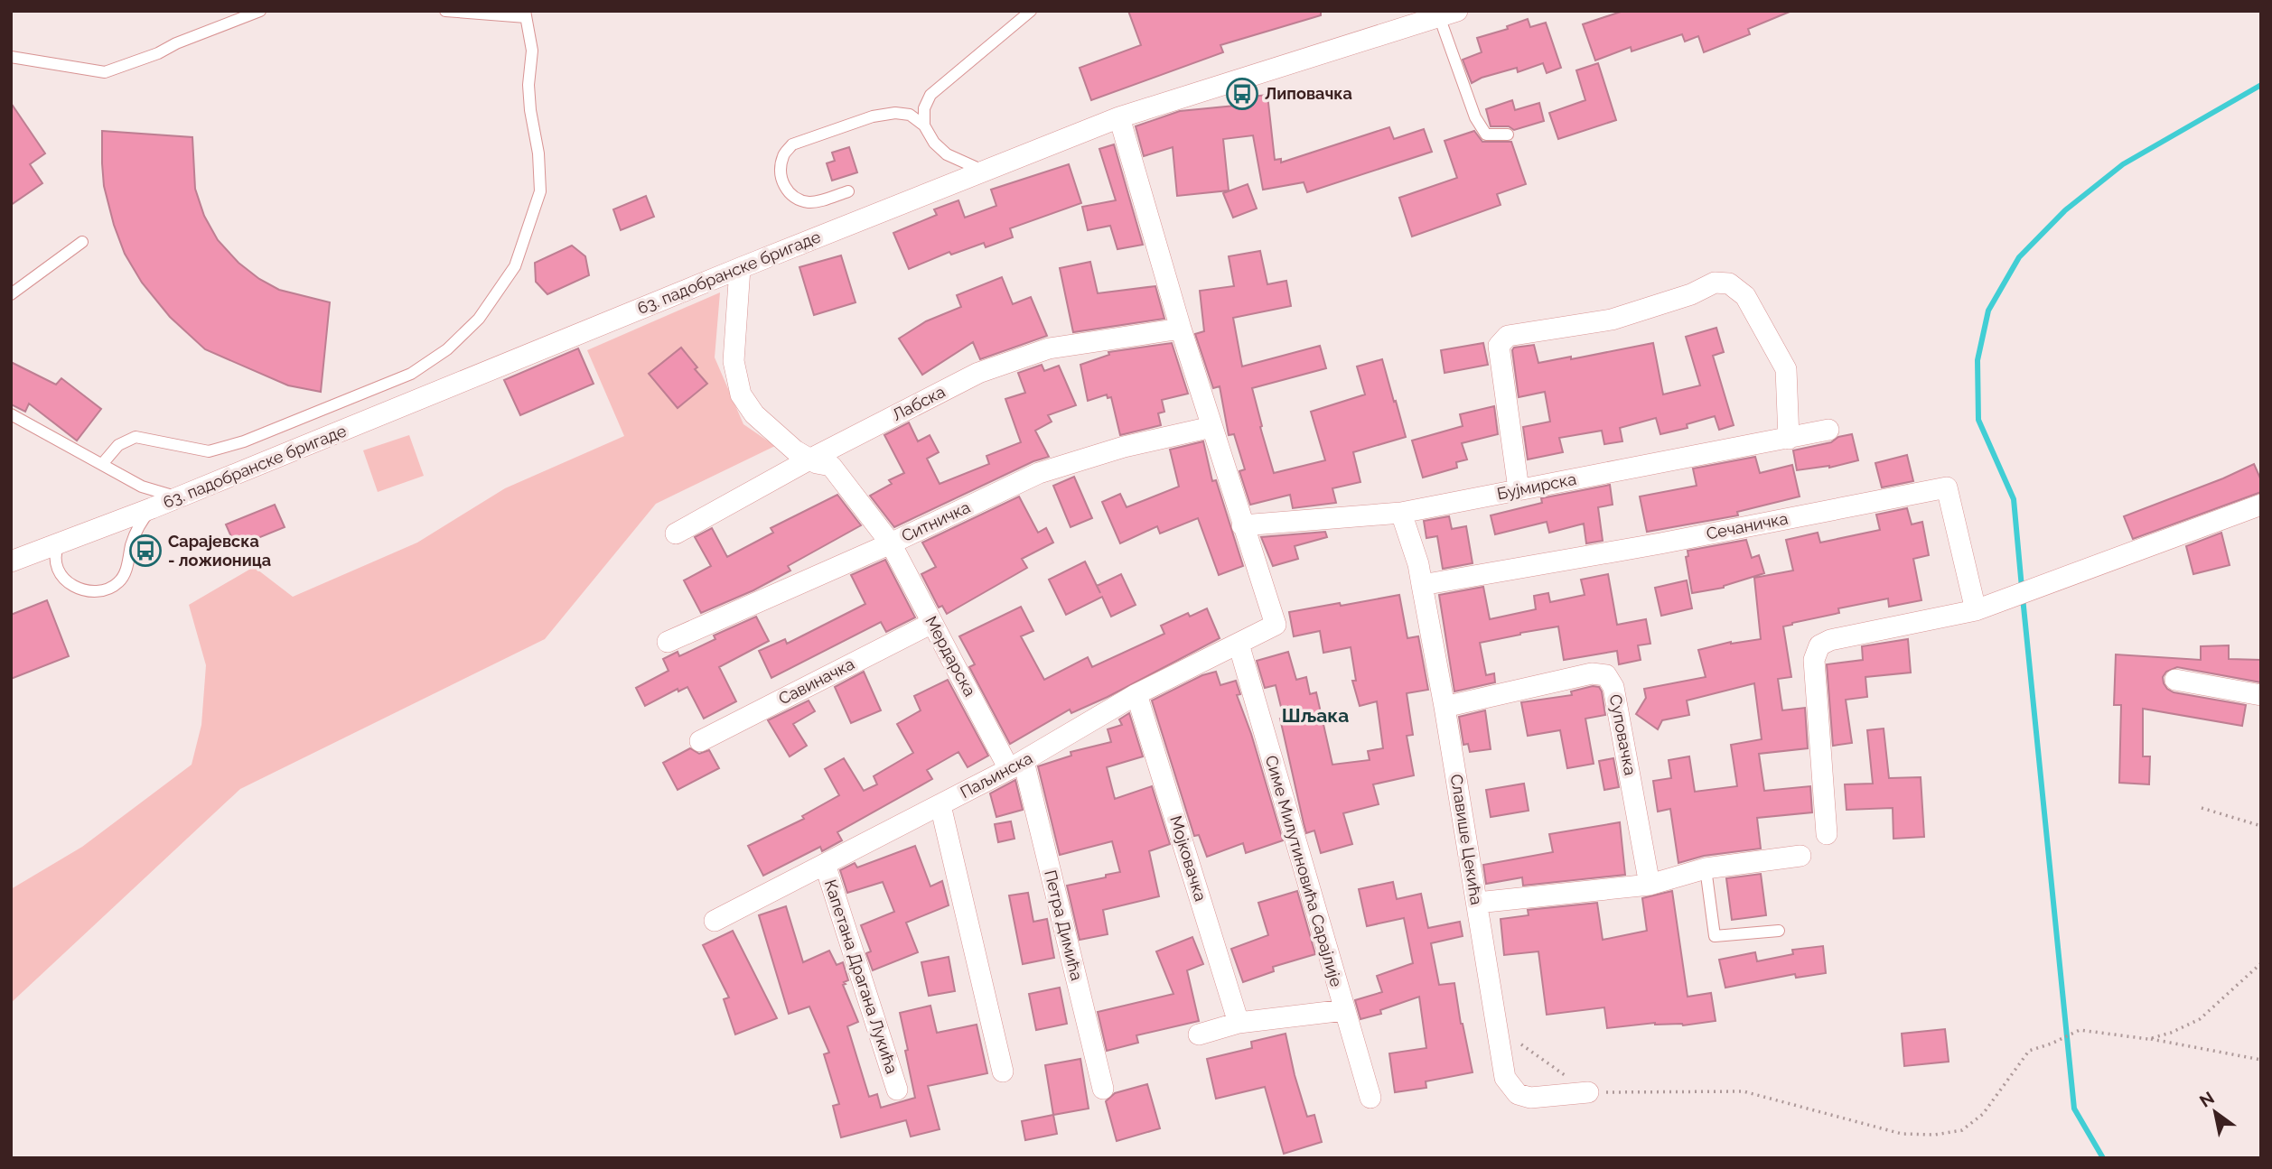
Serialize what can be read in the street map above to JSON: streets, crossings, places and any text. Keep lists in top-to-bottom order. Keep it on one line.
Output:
{"streets":{"street":["63. падобранске бригаде","Лабска","Бујмирска","Ситничка","Сечаничка","Мердарска","Савиначка","Суповачка","Паљинска","Славише Цекића","Мојковачка","Симе Милутиновића Сарајлије","Петра Димића","Капетана Драгана Лукића"]},"crossings":[["63. падобранске бригаде","Мердарска"],["Лабска","Мердарска"],["Бујмирска","Паљинска"],["Бујмирска","Славише Цекића"],["Ситничка","Мердарска"],["Сечаничка","Славише Цекића"],["Мердарска","Савиначка"],["Мердарска","Паљинска"],["Мердарска","Петра Димића"],["Суповачка","Славише Цекића"],["Паљинска","Мојковачка"],["Паљинска","Симе Милутиновића Сарајлије"],["Паљинска","Петра Димића"],["Паљинска","Капетана Драгана Лукића"]],"districts":["Шљака"],"places":{"bus stop":["Липовачка","Сарајевска - ложионица"]},"north":"top left"}
